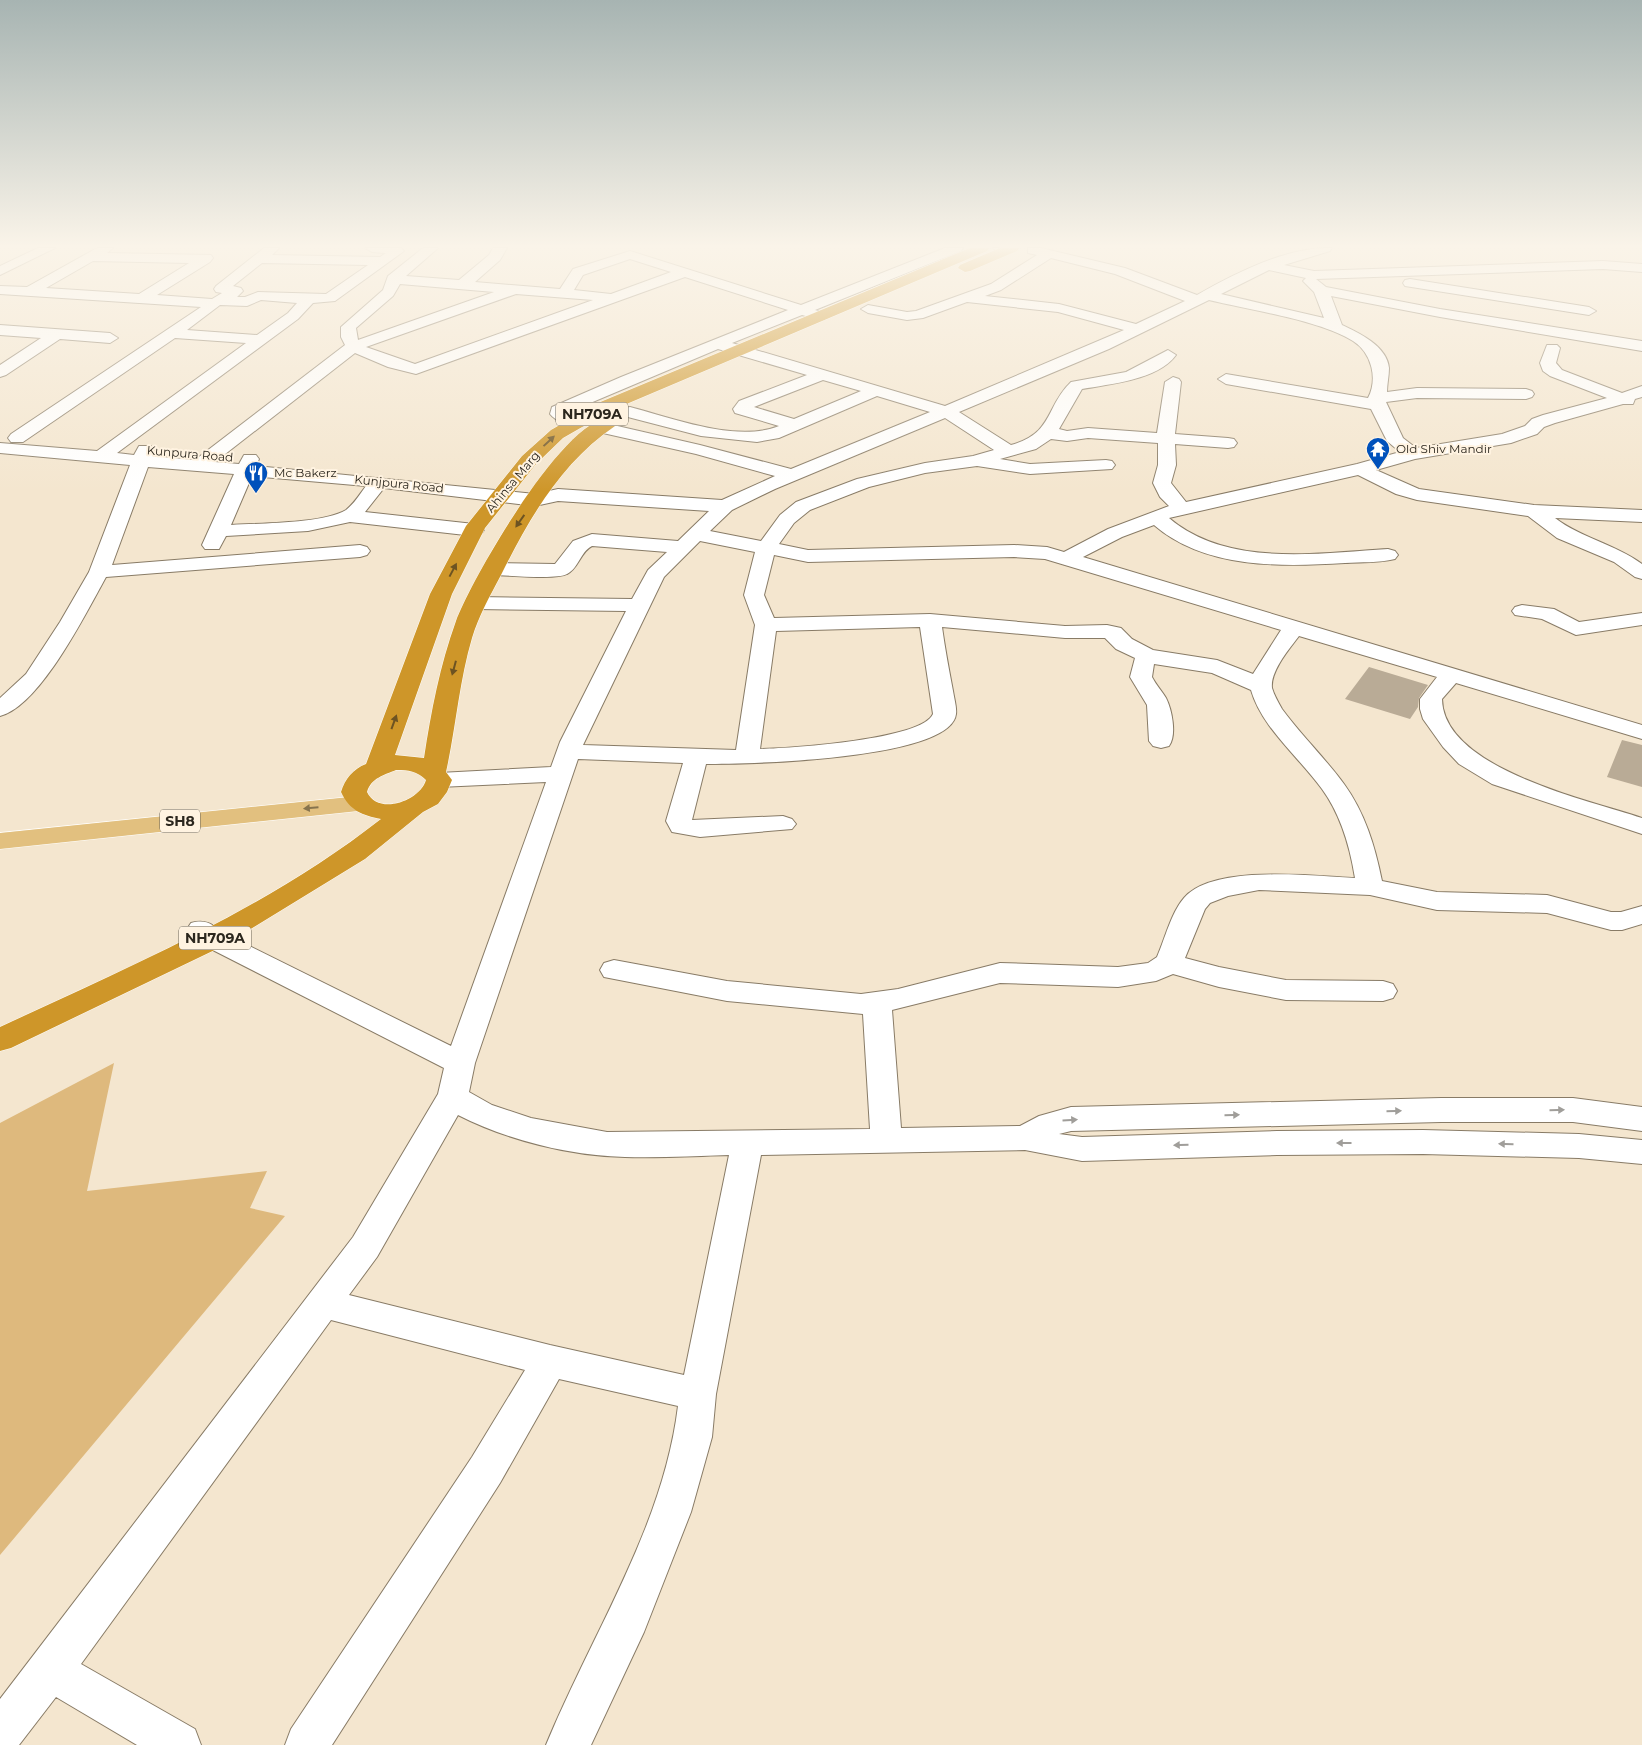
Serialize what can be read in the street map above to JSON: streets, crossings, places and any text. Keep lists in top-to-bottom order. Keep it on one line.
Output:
{"streets":{"highway":["NH709A","Ahinsa Marg"],"main road":["SH8"],"street":["Kunpura Road","Kunjpura Road"]},"crossings":[["NH709A","Ahinsa Marg"],["NH709A","SH8"],["Kunpura Road","Ahinsa Marg"],["Kunpura Road","Kunjpura Road"],["Ahinsa Marg","Kunjpura Road"]],"places":{"temple":["Old Shiv Mandir"],"restaurant":["Mc Bakerz"]}}
